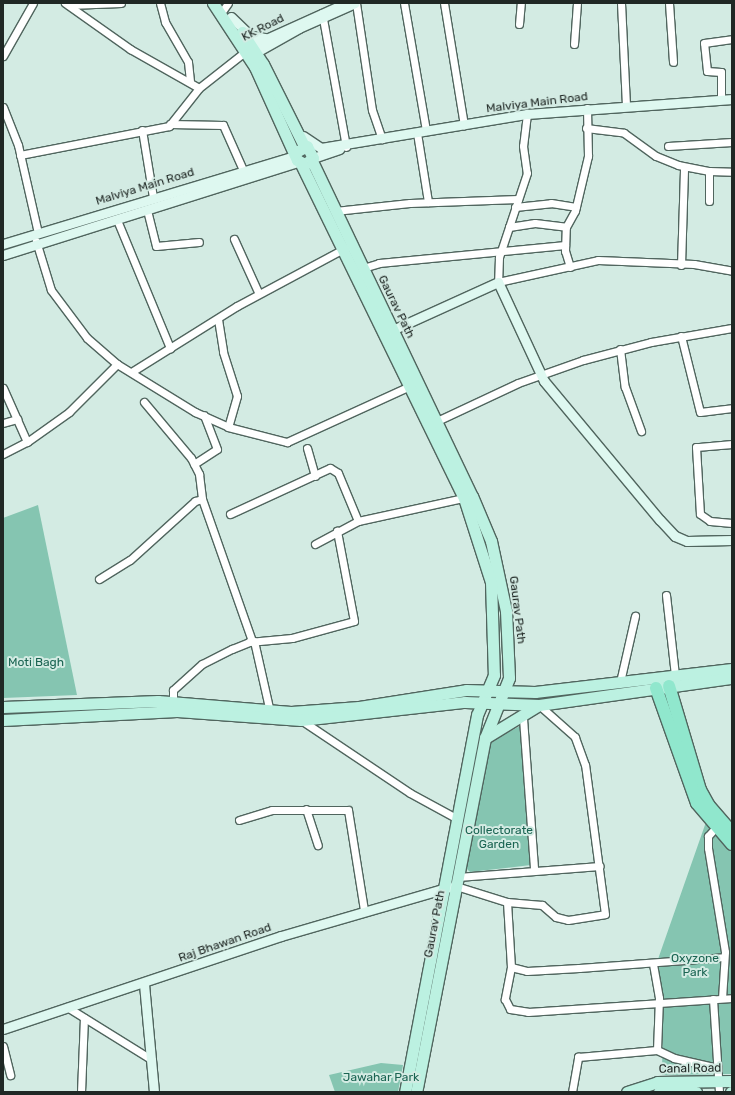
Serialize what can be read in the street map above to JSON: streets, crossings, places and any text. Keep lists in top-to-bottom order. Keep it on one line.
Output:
{"streets":{"main road":["Gaurav Path","Canal Road"],"street":["KK Road","Malviya Main Road","Raj Bhawan Road"]},"crossings":[["Malviya Main Road","Gaurav Path"],["Gaurav Path","Raj Bhawan Road"]],"parks":["Moti Bagh","Collectorate Garden","Oxyzone Park","Jawahar Park"]}
